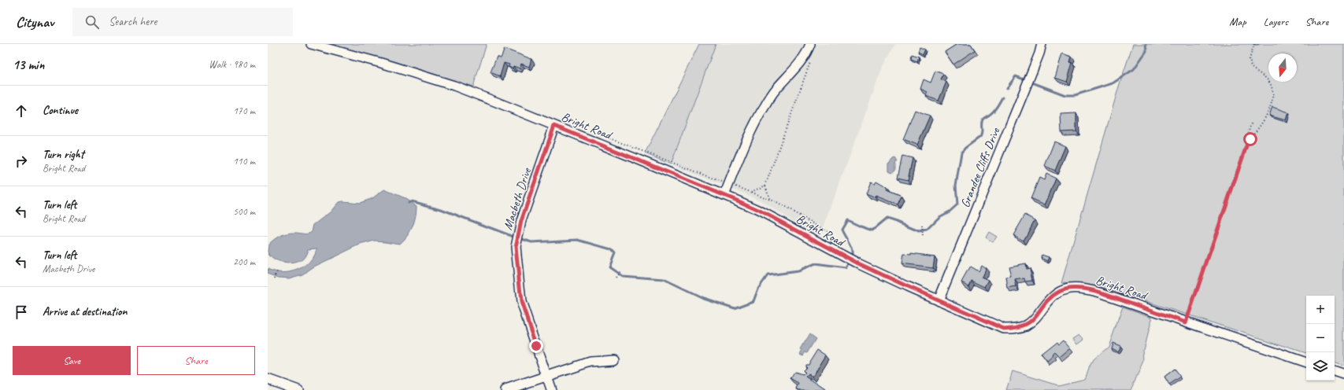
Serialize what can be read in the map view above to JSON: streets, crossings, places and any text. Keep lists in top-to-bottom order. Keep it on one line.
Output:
{"streets":{"street":["Bright Road","Grandee Cliffs Drive","Macbeth Drive"]},"crossings":[["Bright Road","Grandee Cliffs Drive"],["Bright Road","Macbeth Drive"]],"north":"bottom","page":{"header":"Citynav","search":"Search here","nav":["Map","Layers","Share"],"heading":["13 min","Walk · 980 m"],"list":[["Continue","170 m"],["Turn right","Bright Road","110 m"],["Turn left","Bright Road","500 m"],["Turn left","Macbeth Drive","200 m"],"Arrive at destination"],"map_buttons":["+","−"],"buttons":["Save","Share"]}}
